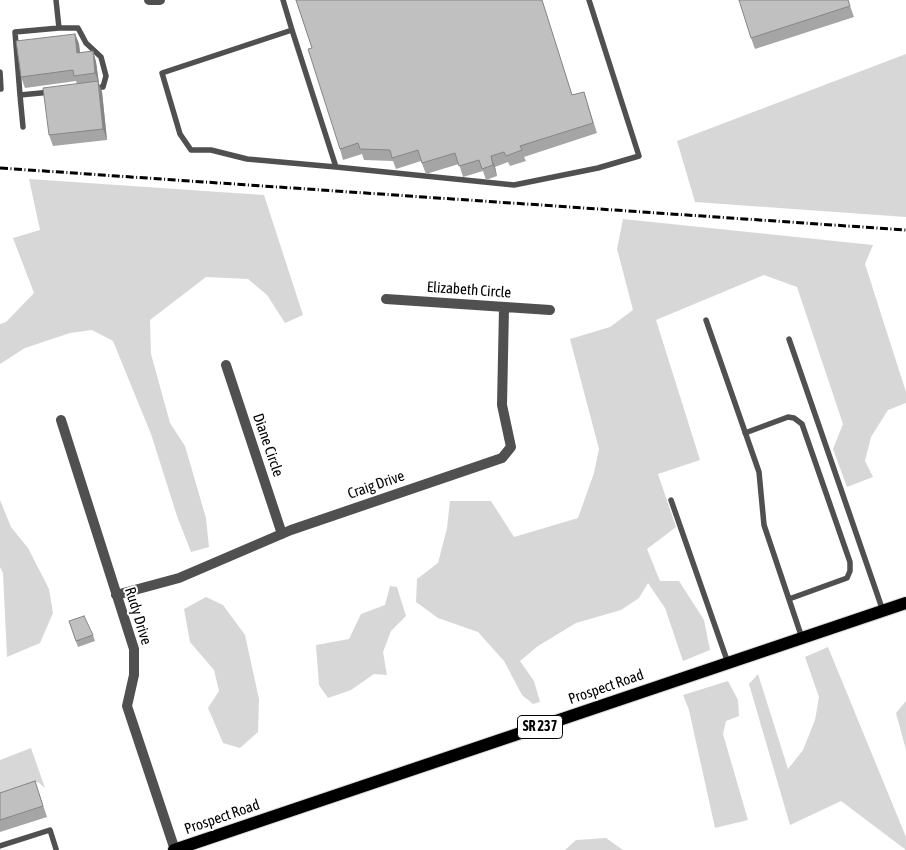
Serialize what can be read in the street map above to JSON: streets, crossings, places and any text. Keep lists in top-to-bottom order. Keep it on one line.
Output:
{"streets":{"main road":["Prospect Road","SR 237"],"street":["Elizabeth Circle","Diane Circle","Craig Drive","Rudy Drive"]},"crossings":[["Elizabeth Circle","Craig Drive"],["Diane Circle","Craig Drive"],["Craig Drive","Rudy Drive"],["Rudy Drive","Prospect Road"]]}
